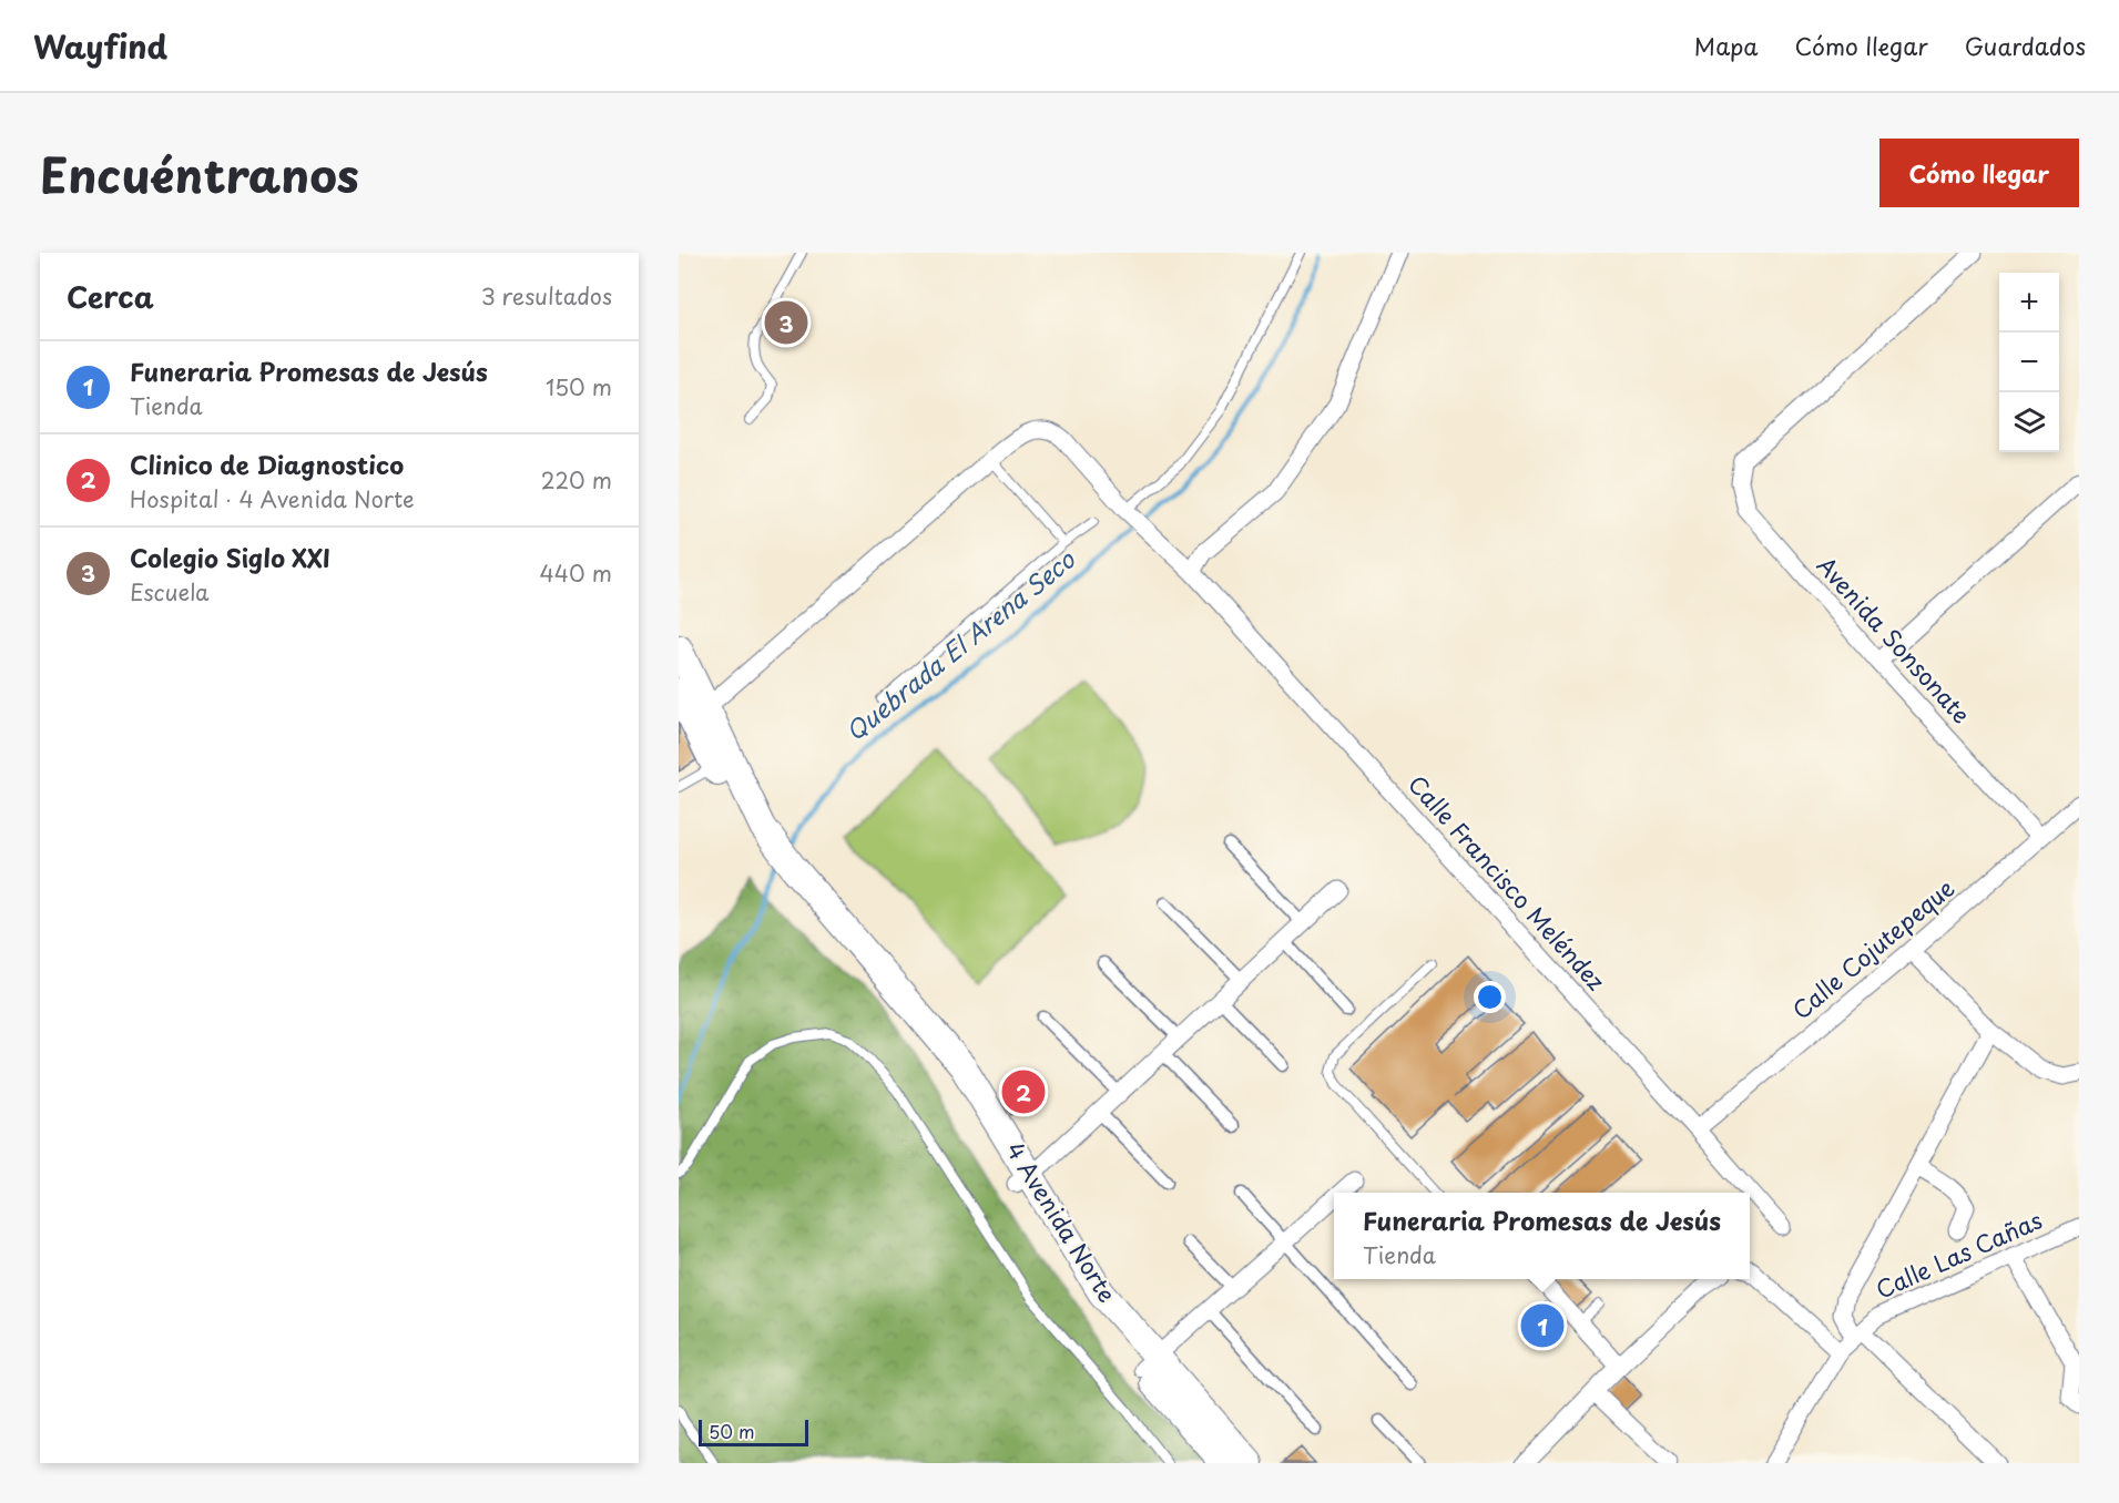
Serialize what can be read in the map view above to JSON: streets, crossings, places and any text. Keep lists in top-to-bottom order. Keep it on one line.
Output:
{"streets":{"main road":["4 Avenida Norte"],"street":["Avenida Sonsonate","Calle Francisco Meléndez","Calle Cojutepeque","Calle Las Cañas"]},"crossings":[["Avenida Sonsonate","Calle Cojutepeque"],["Calle Francisco Meléndez","Calle Cojutepeque"]],"water":["Quebrada El Arena Seco"],"scale_bar":"50 m","page":{"header":"Wayfind","nav":["Mapa","Cómo llegar","Guardados"],"title":"Encuéntranos","buttons":"Cómo llegar","heading":["Cerca","3 resultados"],"map_buttons":["+","−"],"pins":["3","2","1"],"list":[{"mark":"1","name":"Funeraria Promesas de Jesús","note":"Tienda","value":"150 m"},{"mark":"2","name":"Clinico de Diagnostico","note":"Hospital · 4 Avenida Norte","value":"220 m"},{"mark":"3","name":"Colegio Siglo XXI","note":"Escuela","value":"440 m"}],"popup":["Funeraria Promesas de Jesús","Tienda"],"scale":"50 m"}}
